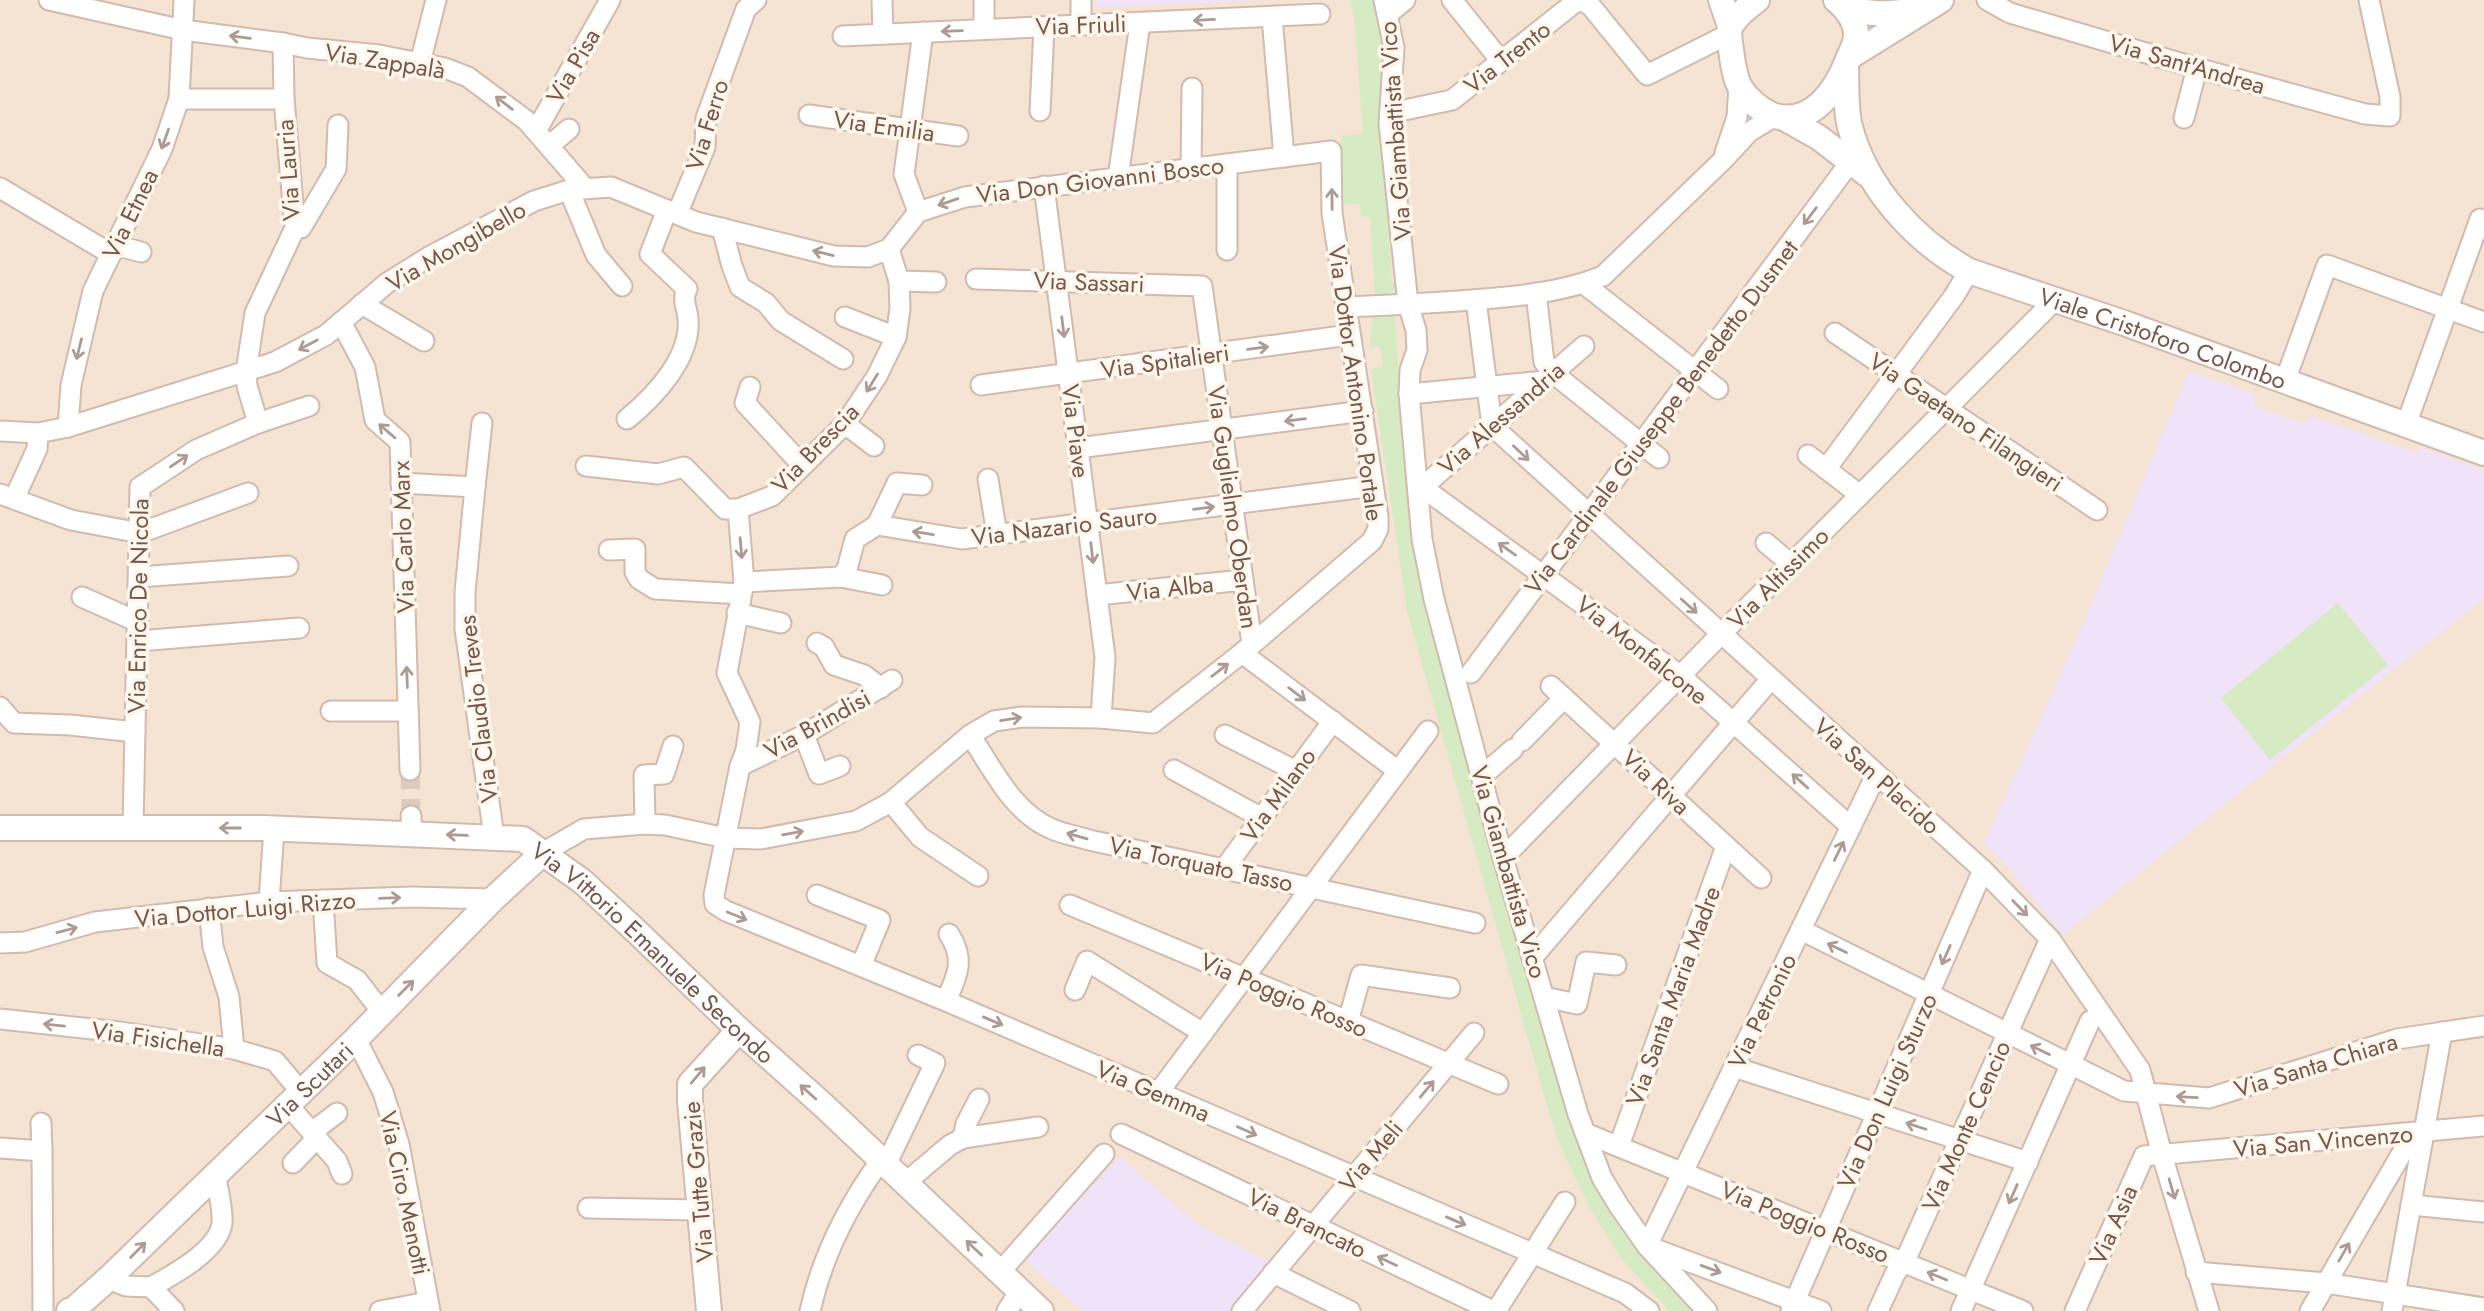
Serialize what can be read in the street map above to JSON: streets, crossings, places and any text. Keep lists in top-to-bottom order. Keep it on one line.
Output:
{"streets":{"street":["Via Friuli","Via Trento","Via Zappalà","Via Sant'Andrea","Via Pisa","Via Ferro","Via Emilia","Via Giambattista Vico","Via Lauria","Via Don Giovanni Bosco","Via Etnea","Via Mongibello","Via Sassari","Viale Cristoforo Colombo","Via Spitalieri","Via Dottor Antonino Portale","Via Cardinale Giuseppe Benedetto Dusmet","Via Alessandria","Via Gaetano Filangieri","Via Piave","Via Brescia","Via Guglielmo Oberdan","Via Nazario Sauro","Via Carlo Marx","Via Altissimo","Via Alba","Via Enrico De Nicola","Via Monfalcone","Via Claudio Treves","Via Brindisi","Via San Placido","Via Riva","Via Milano","Via Torquato Tasso","Via Dottor Luigi Rizzo","Via Vittorio Emanuele Secondo","Via Poggio Rosso","Via Santa Maria Madre","Via Petronio","Via Fisichella","Via Santa Chiara","Via Scutari","Via Gemma","Via Don Luigi Sturzo","Via Monte Cencio","Via San Vincenzo","Via Meli","Via Tutte Grazie","Via Ciro Menotti","Via Brancato","Via Asia"]},"crossings":[["Via Trento","Via Giambattista Vico"],["Via Zappalà","Via Pisa"],["Via Zappalà","Via Lauria"],["Via Zappalà","Via Etnea"],["Via Zappalà","Via Mongibello"],["Via Ferro","Via Mongibello"],["Via Giambattista Vico","Via Alessandria"],["Via Giambattista Vico","Via Altissimo"],["Via Giambattista Vico","Via Monfalcone"],["Via Giambattista Vico","Via Riva"],["Via Giambattista Vico","Via Poggio Rosso"],["Via Giambattista Vico","Via Petronio"],["Via Lauria","Via Mongibello"],["Via Don Giovanni Bosco","Via Dottor Antonino Portale"],["Via Don Giovanni Bosco","Via Piave"],["Via Etnea","Via Mongibello"],["Via Mongibello","Via Brescia"],["Via Mongibello","Via Carlo Marx"],["Via Sassari","Via Piave"],["Via Sassari","Via Guglielmo Oberdan"],["Viale Cristoforo Colombo","Via Altissimo"],["Via Spitalieri","Via Dottor Antonino Portale"],["Via Spitalieri","Via Piave"],["Via Spitalieri","Via Guglielmo Oberdan"],["Via Dottor Antonino Portale","Via Piave"],["Via Dottor Antonino Portale","Via Guglielmo Oberdan"],["Via Dottor Antonino Portale","Via Nazario Sauro"],["Via Dottor Antonino Portale","Via Torquato Tasso"],["Via Dottor Antonino Portale","Via Vittorio Emanuele Secondo"],["Via Dottor Antonino Portale","Via Scutari"],["Via Dottor Antonino Portale","Via Gemma"],["Via Cardinale Giuseppe Benedetto Dusmet","Via Monfalcone"],["Via Cardinale Giuseppe Benedetto Dusmet","Via San Placido"],["Via Alessandria","Via Monfalcone"],["Via Alessandria","Via San Placido"],["Via Gaetano Filangieri","Via Altissimo"],["Via Piave","Via Nazario Sauro"],["Via Piave","Via Alba"],["Via Guglielmo Oberdan","Via Nazario Sauro"],["Via Guglielmo Oberdan","Via Alba"],["Via Guglielmo Oberdan","Via Milano"],["Via Altissimo","Via Monfalcone"],["Via Altissimo","Via San Placido"],["Via Altissimo","Via Riva"],["Via Enrico De Nicola","Via Vittorio Emanuele Secondo"],["Via Monfalcone","Via Petronio"],["Via Claudio Treves","Via Vittorio Emanuele Secondo"],["Via San Placido","Via Petronio"],["Via San Placido","Via Santa Chiara"],["Via San Placido","Via Don Luigi Sturzo"],["Via San Placido","Via Monte Cencio"],["Via San Placido","Via San Vincenzo"],["Via San Placido","Via Asia"],["Via Riva","Via Santa Maria Madre"],["Via Milano","Via Torquato Tasso"],["Via Dottor Luigi Rizzo","Via Scutari"],["Via Vittorio Emanuele Secondo","Via Scutari"],["Via Vittorio Emanuele Secondo","Via Tutte Grazie"],["Via Poggio Rosso","Via Santa Maria Madre"],["Via Poggio Rosso","Via Petronio"],["Via Poggio Rosso","Via Don Luigi Sturzo"],["Via Poggio Rosso","Via Monte Cencio"],["Via Poggio Rosso","Via Meli"],["Via Petronio","Via Santa Chiara"],["Via Fisichella","Via Scutari"],["Via Santa Chiara","Via Don Luigi Sturzo"],["Via Santa Chiara","Via Monte Cencio"],["Via Scutari","Via Ciro Menotti"],["Via Gemma","Via Meli"],["Via San Vincenzo","Via Asia"],["Via Meli","Via Brancato"]],"one_way":["Via Friuli","Via Etnea","Via Dottor Antonino Portale","Via Carlo Marx","Via Dottor Luigi Rizzo","Via Fisichella","Via Scutari","Via Gemma","Via Meli","Via Tutte Grazie"]}
